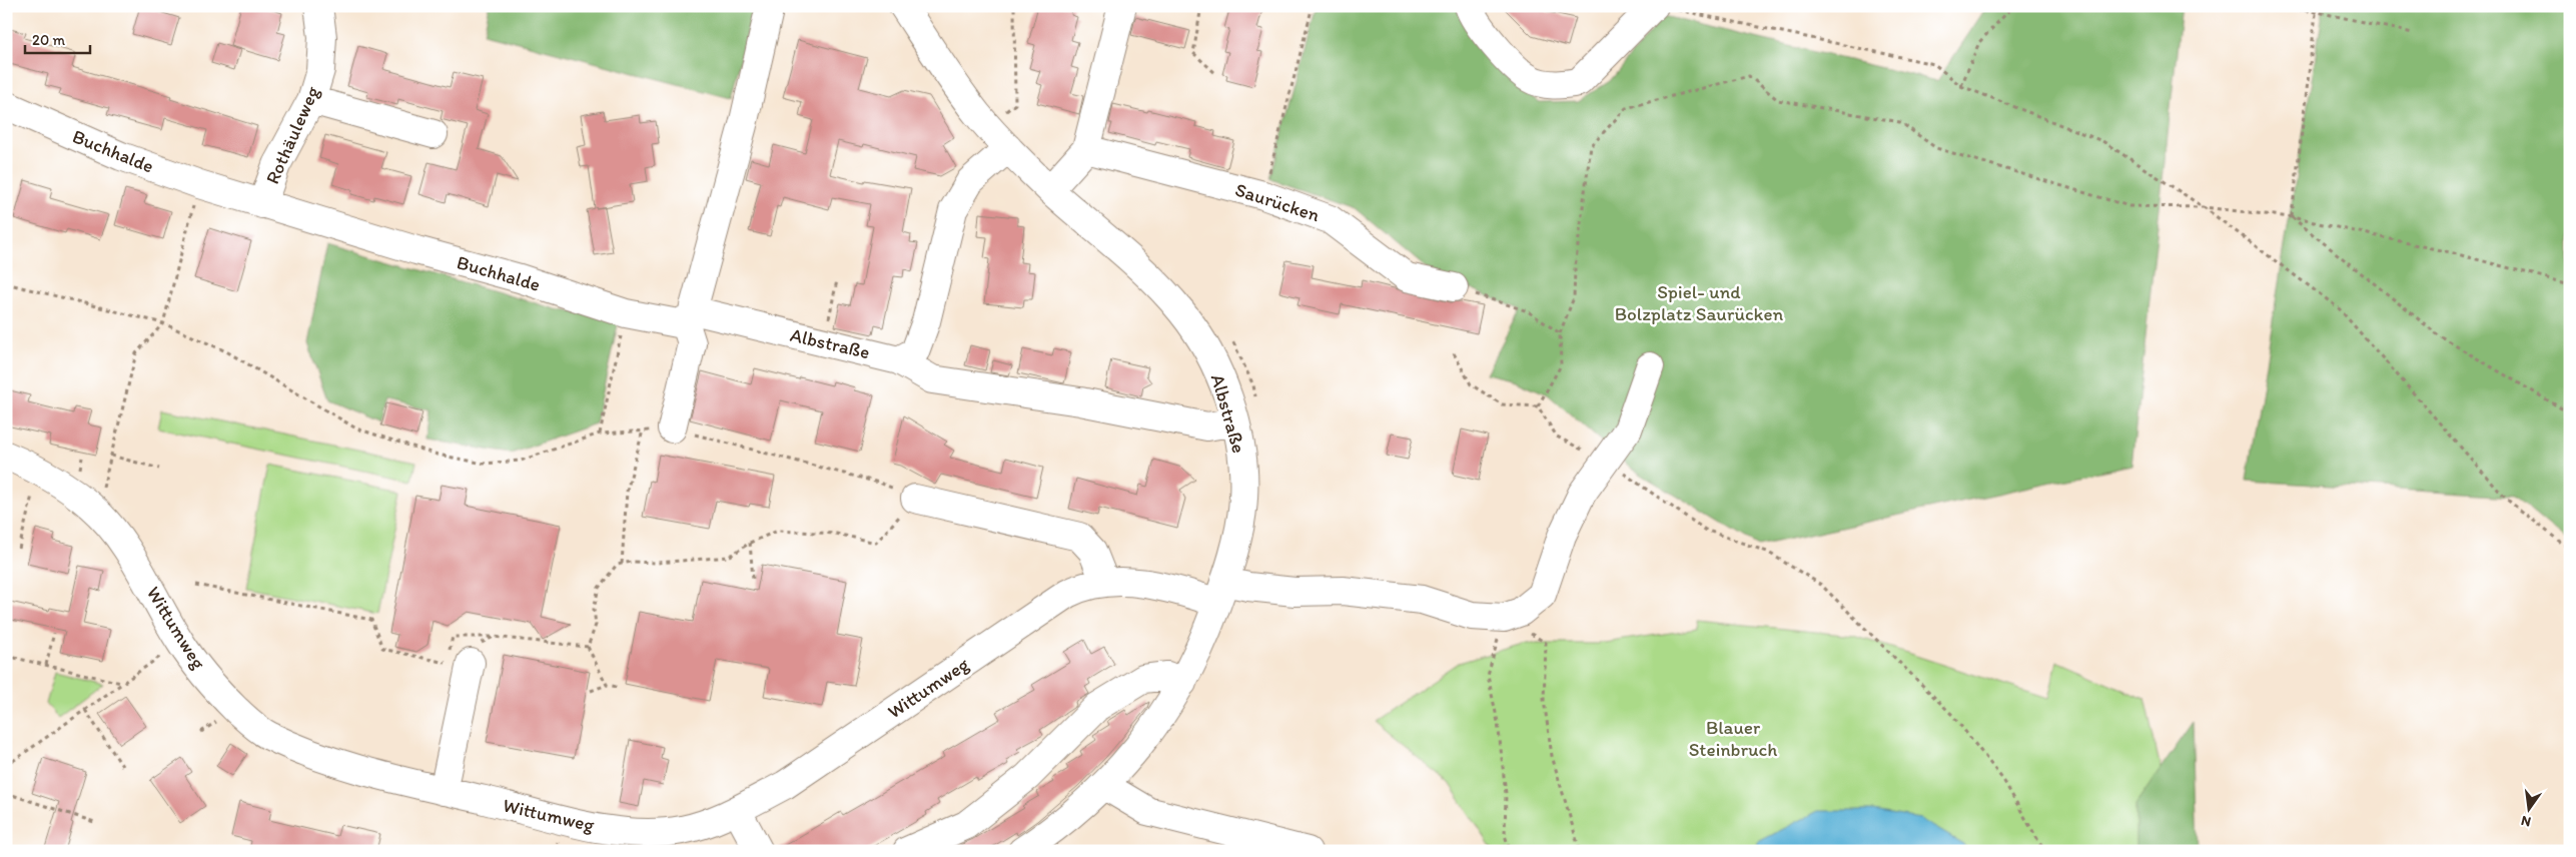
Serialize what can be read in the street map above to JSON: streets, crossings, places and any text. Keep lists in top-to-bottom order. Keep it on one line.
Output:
{"streets":{"street":["Rothäuleweg","Buchhalde","Saurücken","Albstraße","Wittumweg"]},"crossings":[["Rothäuleweg","Buchhalde"],["Buchhalde","Albstraße"],["Albstraße","Wittumweg"]],"parks":["Spiel- und Bolzplatz Saurücken","Blauer Steinbruch"],"scale_bar":"20 m","north":"bottom"}
